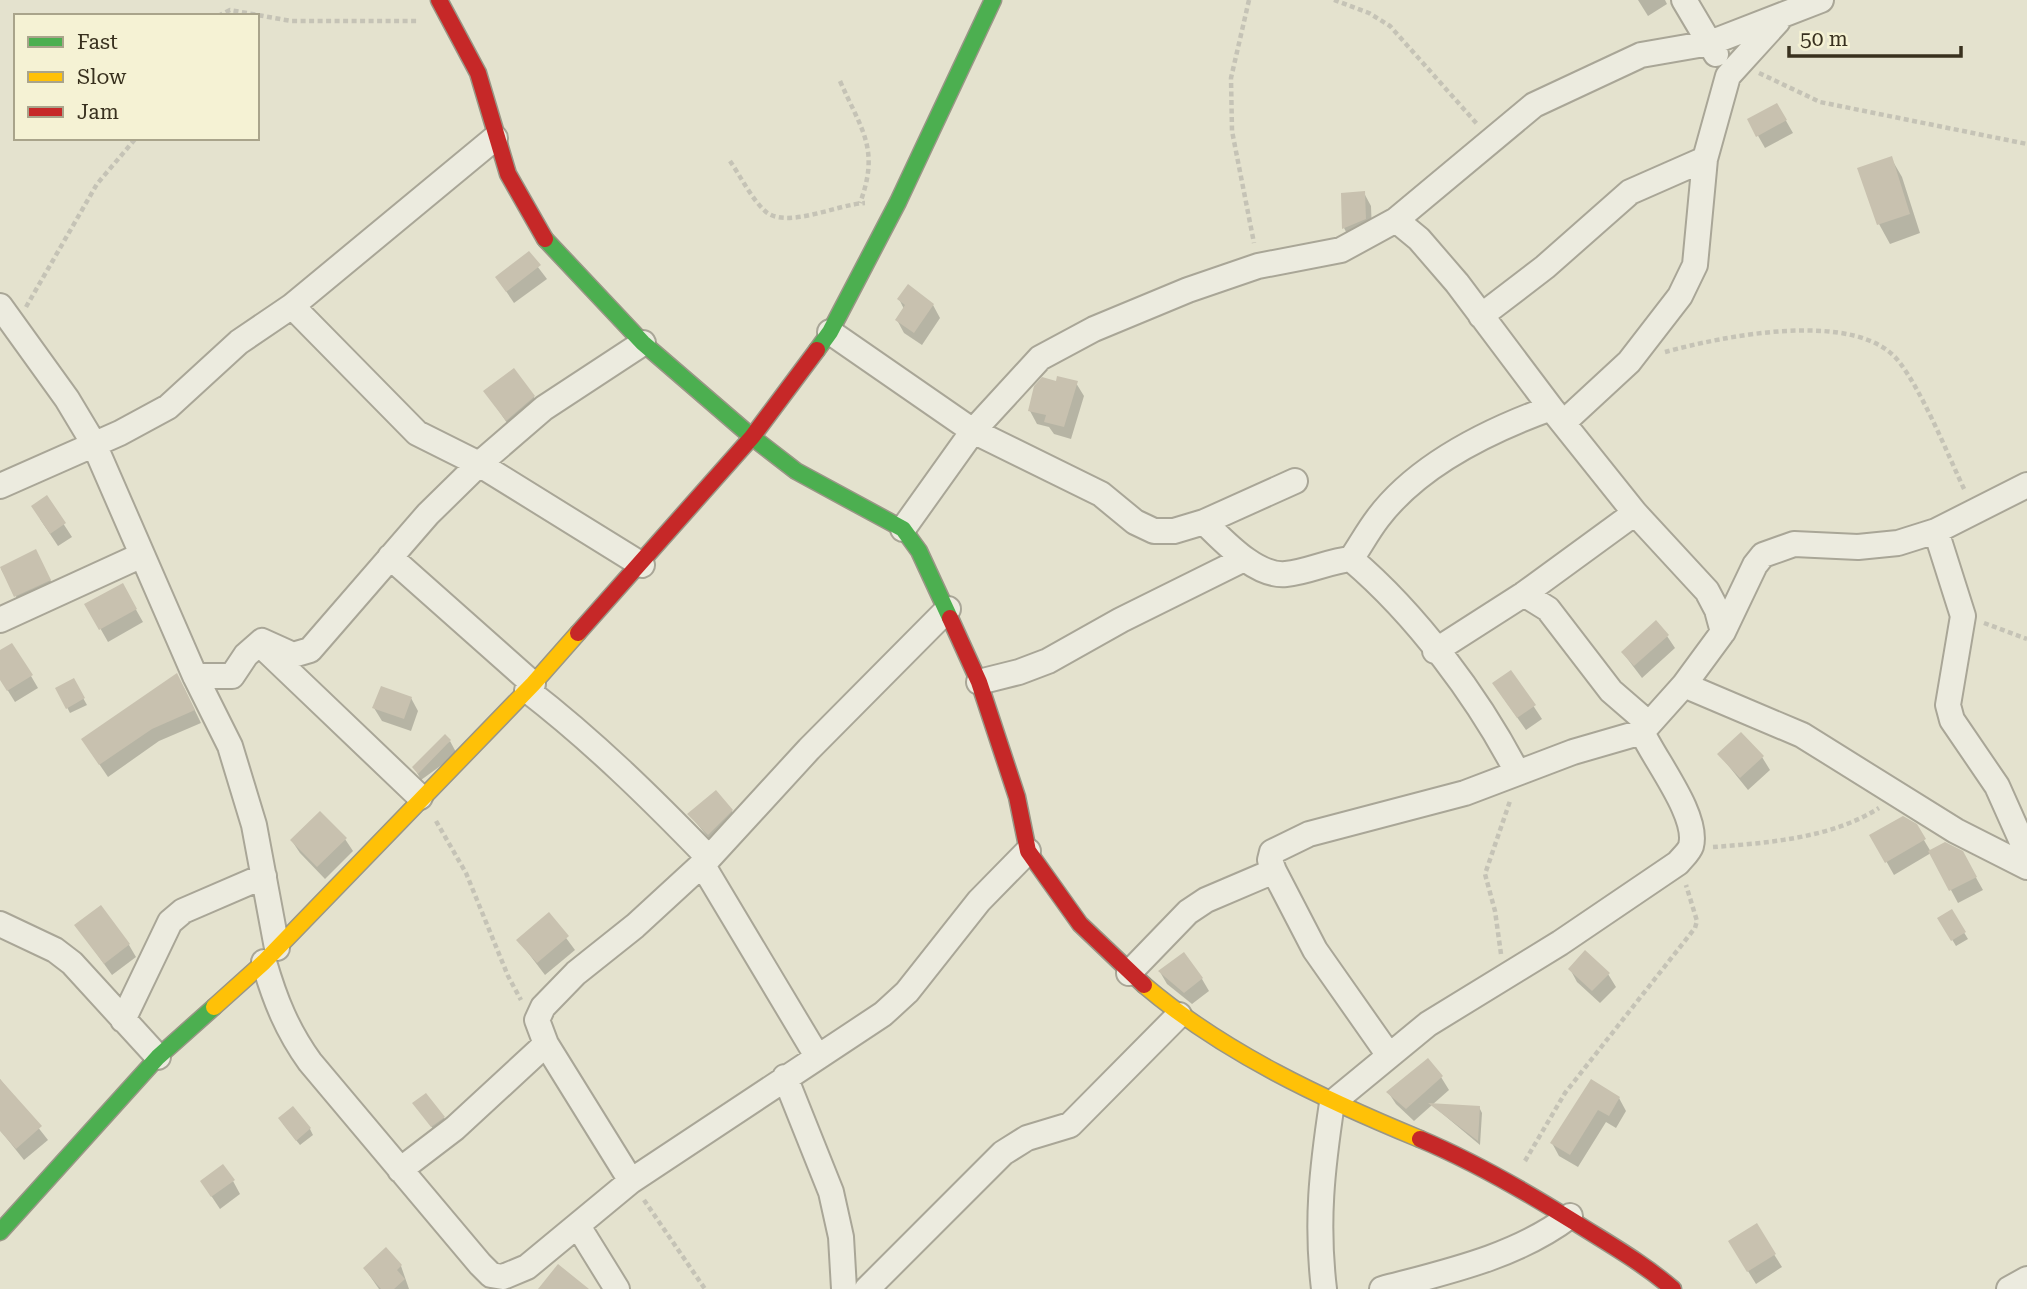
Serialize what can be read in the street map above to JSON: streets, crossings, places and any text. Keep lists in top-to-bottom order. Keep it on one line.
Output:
{"legend":["Fast","Slow","Jam"],"scale_bar":"50 m"}
